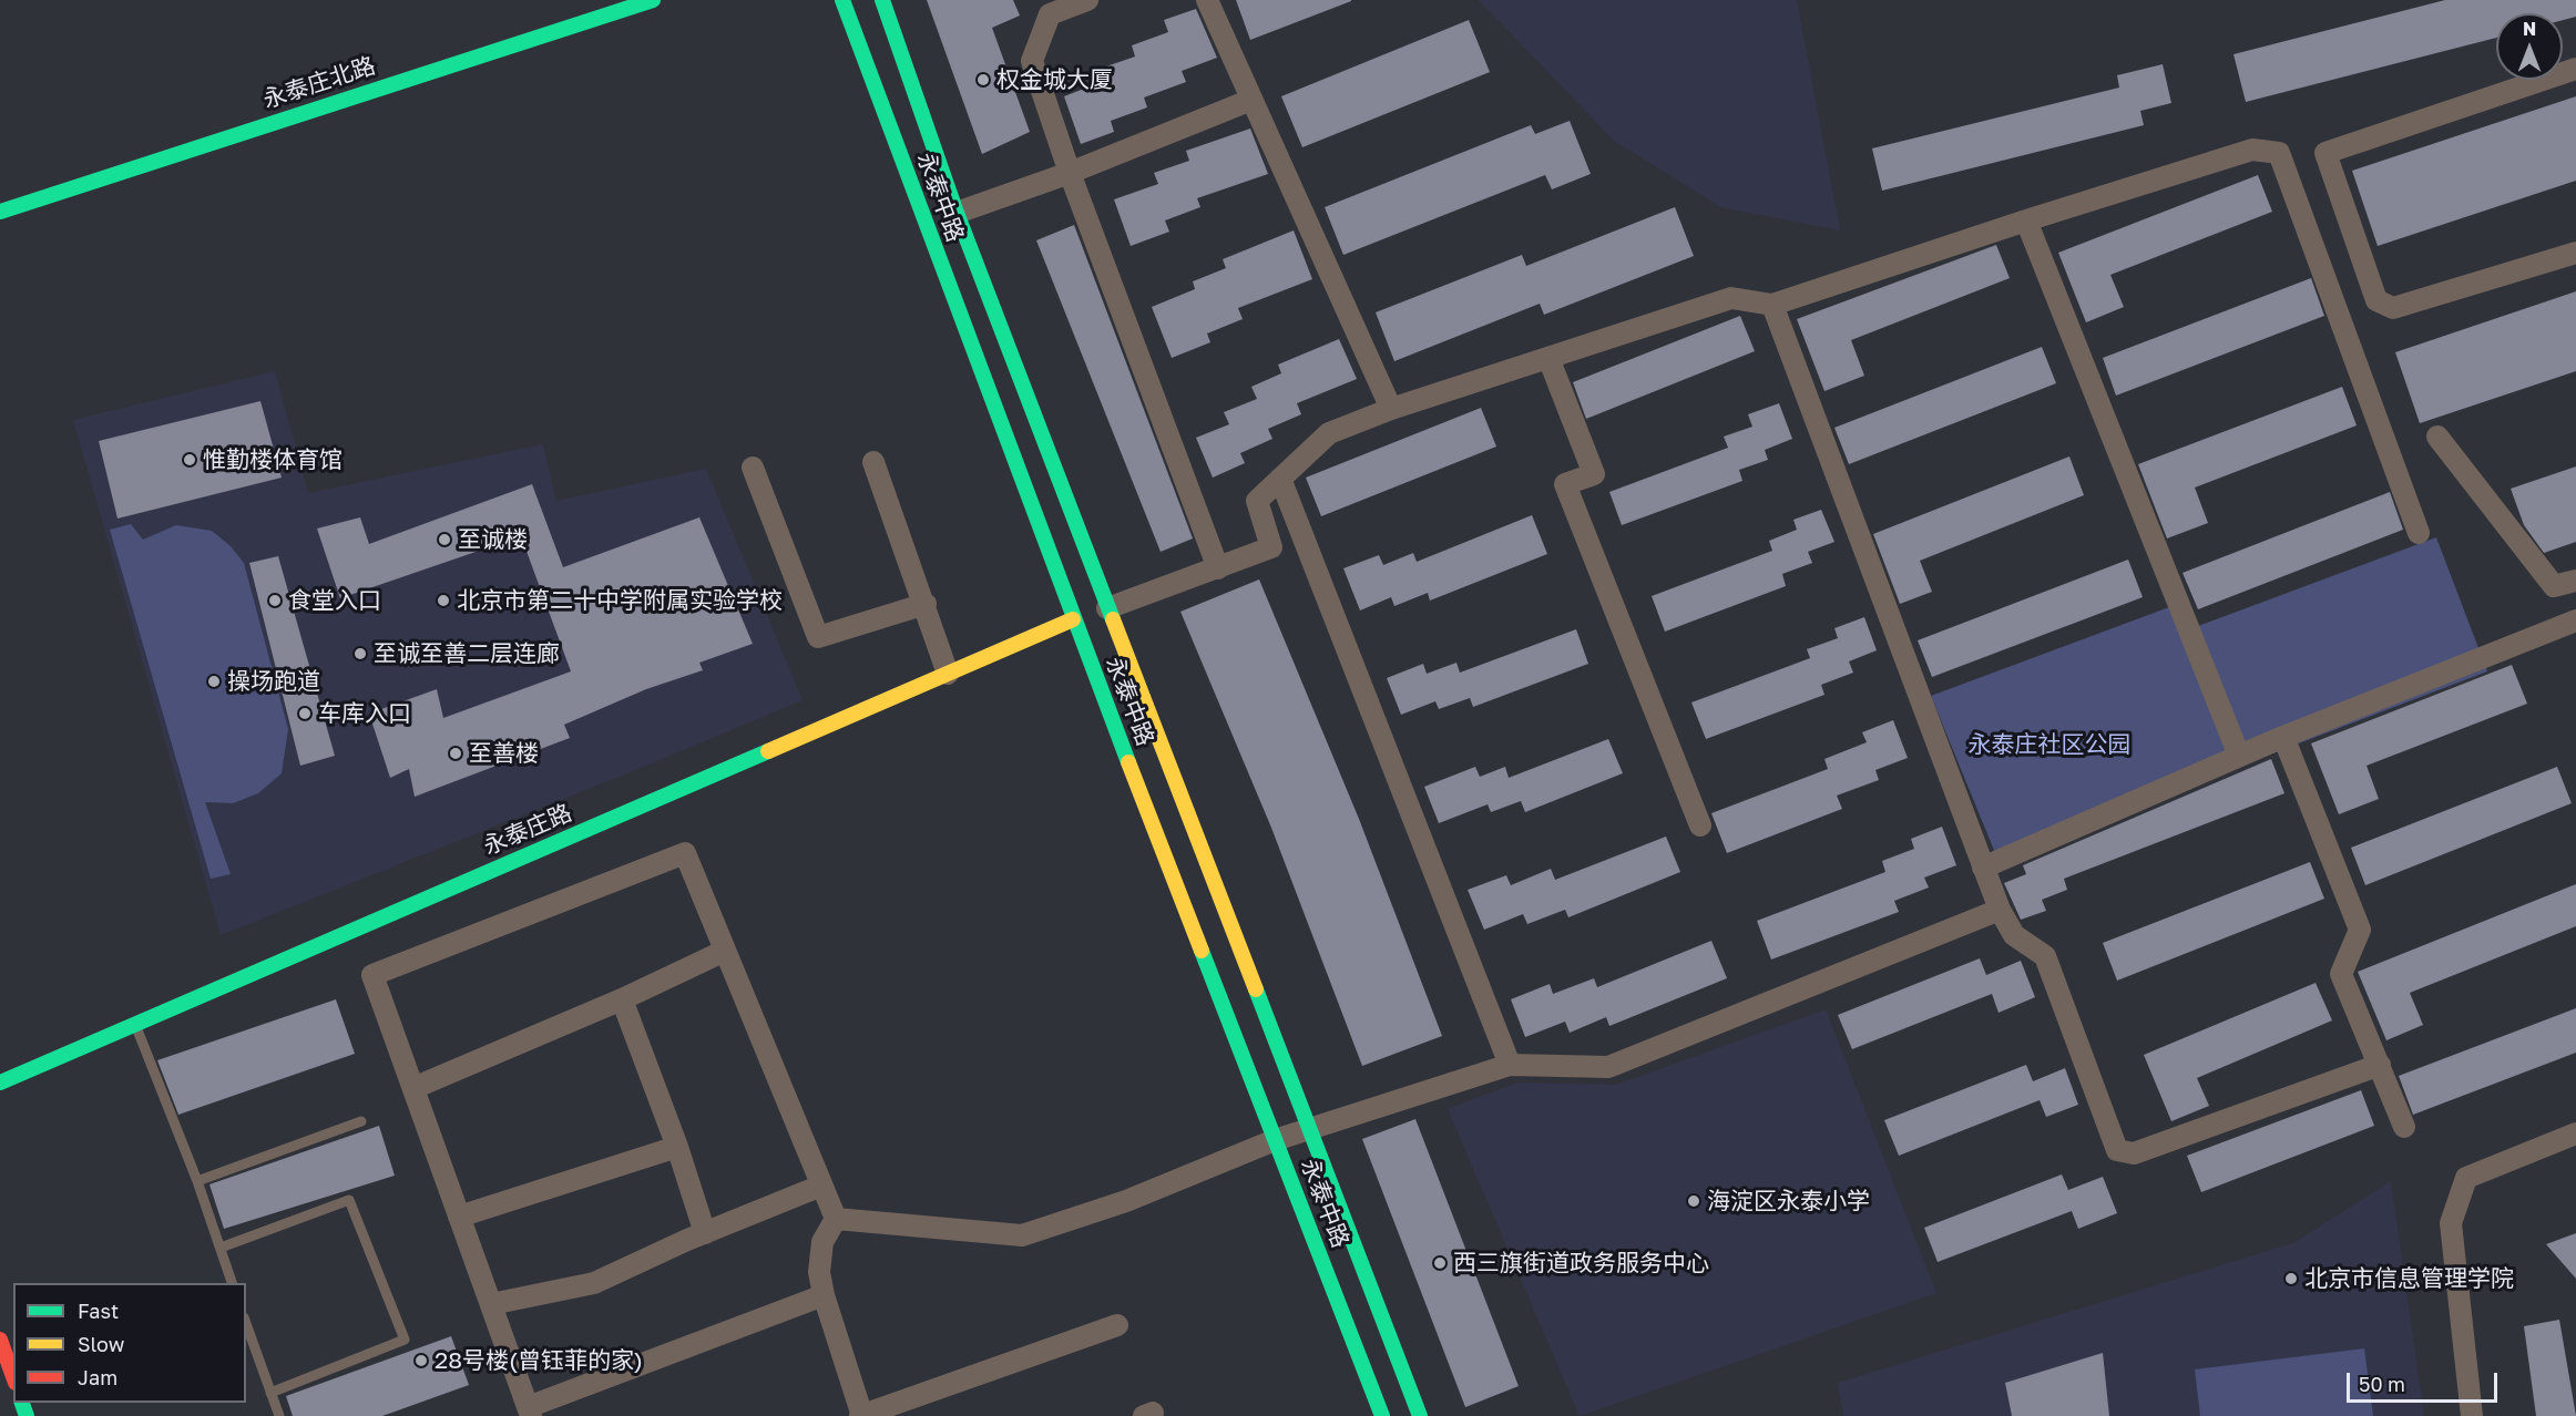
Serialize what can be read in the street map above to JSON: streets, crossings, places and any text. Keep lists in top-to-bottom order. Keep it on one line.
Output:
{"streets":{"main road":["永泰庄北路","永泰中路","永泰庄路"]},"crossings":[["永泰中路","永泰庄路"]],"parks":["永泰庄社区公园"],"places":["权金城大厦","惟勤楼体育馆","至诚楼","食堂入口","北京市第二十中学附属实验学校","至诚至善二层连廊","操场跑道","车库入口","至善楼","海淀区永泰小学","西三旗街道政务服务中心","北京市信息管理学院","28号楼(曾钰菲的家)"],"legend":["Fast","Slow","Jam"],"scale_bar":"50 m","north":"top"}
